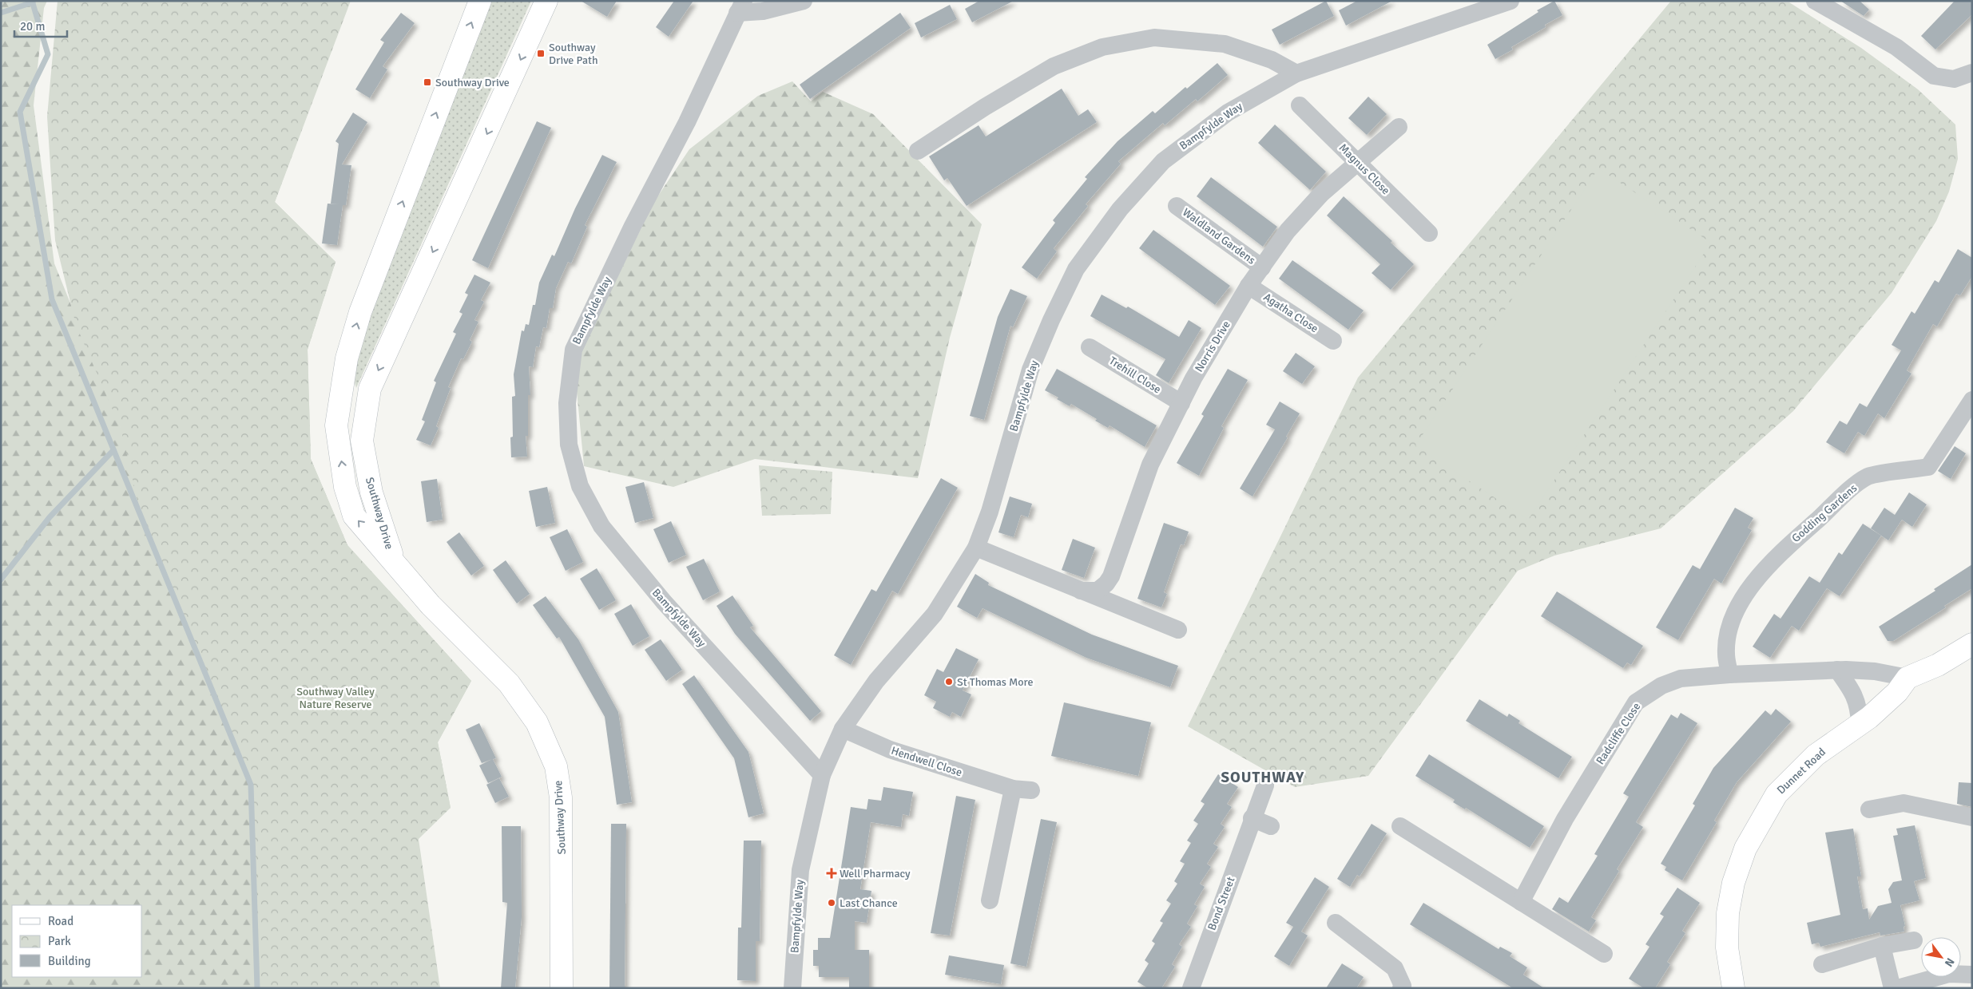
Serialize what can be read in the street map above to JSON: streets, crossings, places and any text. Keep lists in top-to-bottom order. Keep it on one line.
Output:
{"streets":{"street":["Bampfylde Way","Magnus Close","Waldland Gardens","Agatha Close","Norris Drive","Trehill Close","Southway Drive","Godding Gardens","Radcliffe Close","Hendwell Close","Dunnet Road","Bond Street"]},"crossings":[["Bampfylde Way","Norris Drive"],["Bampfylde Way","Hendwell Close"],["Magnus Close","Norris Drive"],["Waldland Gardens","Norris Drive"],["Agatha Close","Norris Drive"],["Norris Drive","Trehill Close"],["Godding Gardens","Radcliffe Close"],["Radcliffe Close","Dunnet Road"]],"districts":["SOUTHWAY"],"parks":["Southway Valley Nature Reserve"],"places":{"transit":["Southway Drive Path","Southway Drive"],"other":["St Thomas More","Last Chance"],"health":["Well Pharmacy"]},"legend":["Road","Park","Building"],"scale_bar":"20 m","north":"bottom right"}
